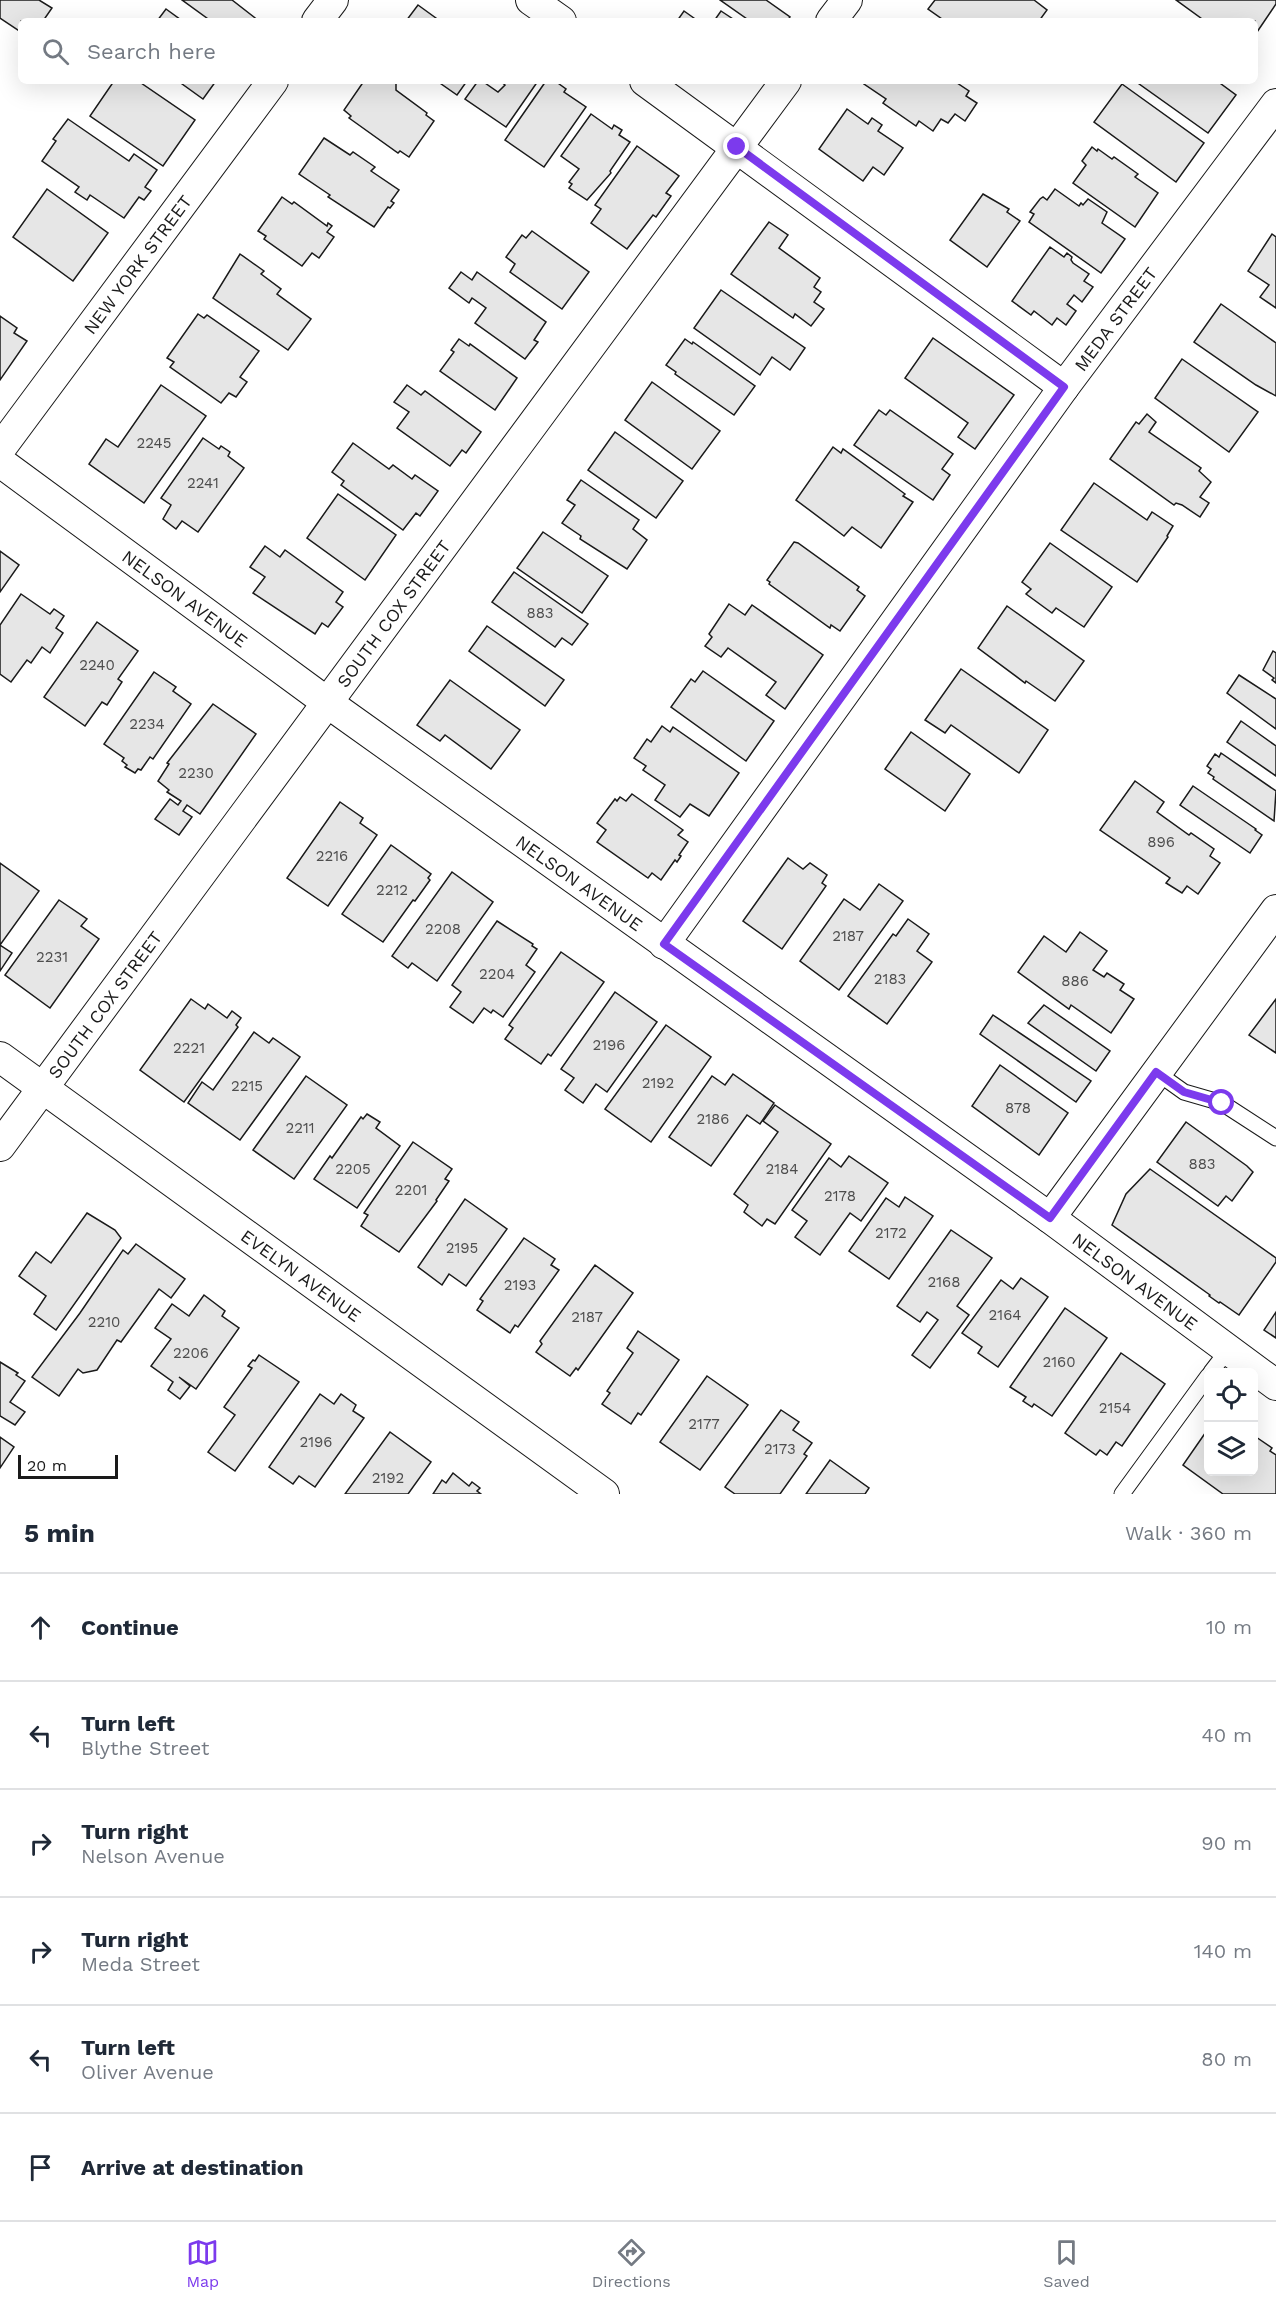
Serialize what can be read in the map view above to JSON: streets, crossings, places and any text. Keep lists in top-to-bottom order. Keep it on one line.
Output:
{"streets":{"street":["NEW YORK STREET","MEDA STREET","NELSON AVENUE","SOUTH COX STREET","EVELYN AVENUE"]},"crossings":[["MEDA STREET","NELSON AVENUE"],["NELSON AVENUE","SOUTH COX STREET"],["SOUTH COX STREET","EVELYN AVENUE"]],"house_numbers":["2245","2241","883","2240","2234","2230","896","2216","2212","2208","2187","2231","2204","2183","886","2196","2221","2192","2215","878","2186","2211","883","2205","2184","2201","2178","2172","2195","2168","2193","2164","2187","2210","2206","2160","2154","2177","2196","2173","2192"],"scale_bar":"20 m","page":{"search":"Search here","scale":"20 m","heading":["5 min","Walk · 360 m"],"list":[["Continue","10 m"],["Turn left","Blythe Street","40 m"],["Turn right","Nelson Avenue","90 m"],["Turn right","Meda Street","140 m"],["Turn left","Oliver Avenue","80 m"],"Arrive at destination"],"nav":["Map","Directions","Saved"]}}
